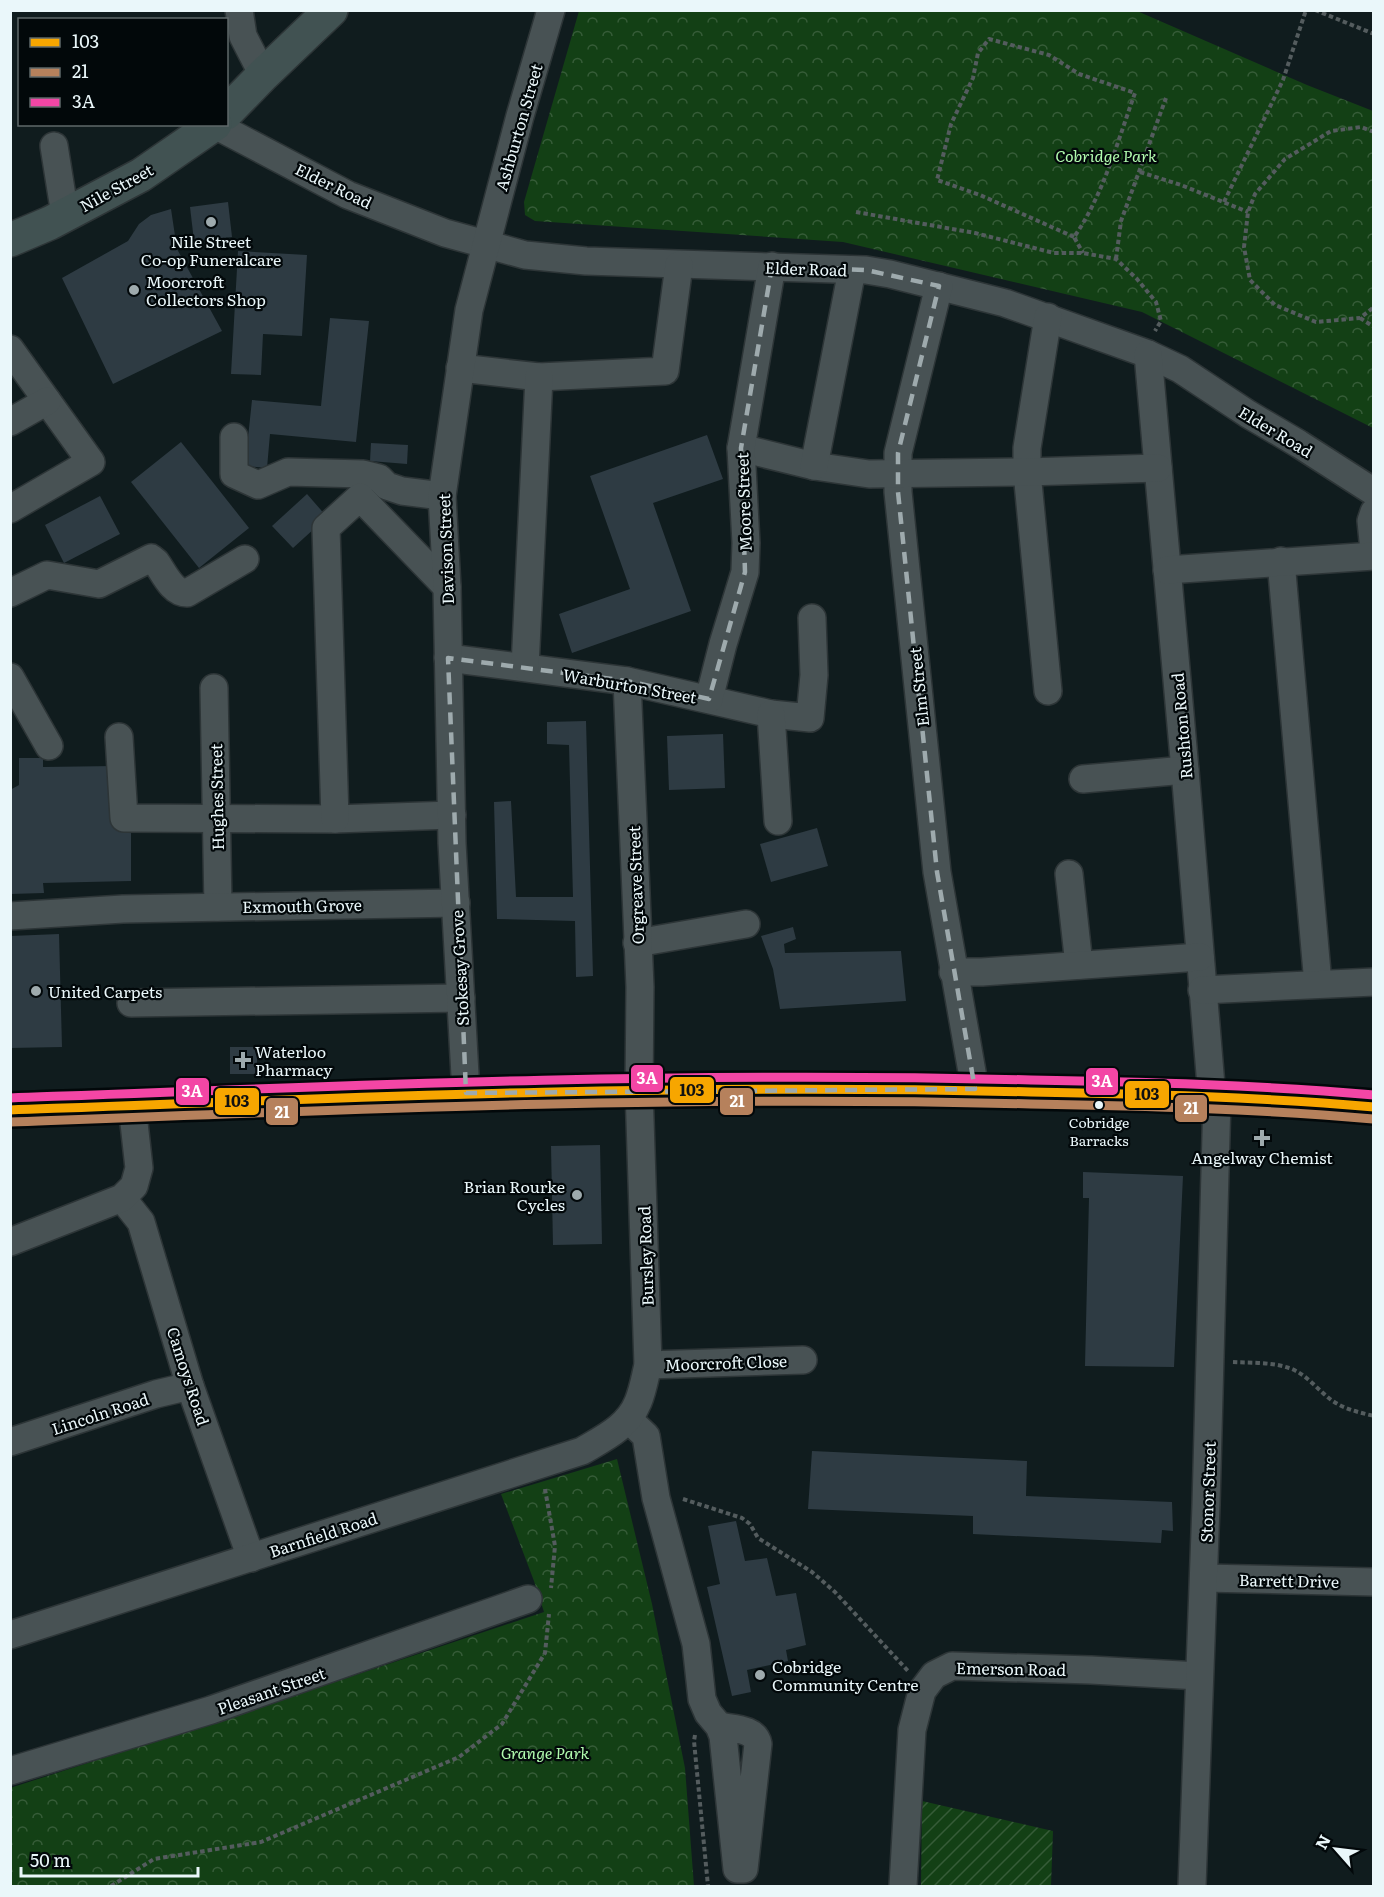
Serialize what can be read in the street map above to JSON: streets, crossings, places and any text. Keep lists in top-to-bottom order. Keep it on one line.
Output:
{"streets":{"main road":["Nile Street"],"street":["Ashburton Street","Elder Road","Moore Street","Davison Street","Warburton Street","Elm Street","Rushton Road","Hughes Street","Orgreave Street","Exmouth Grove","Stokesay Grove","Bursley Road","Moorcroft Close","Camoys Road","Lincoln Road","Stonor Street","Barnfield Road","Barrett Drive","Emerson Road","Pleasant Street"]},"crossings":[["Ashburton Street","Elder Road"],["Ashburton Street","Davison Street"],["Elder Road","Moore Street"],["Elder Road","Davison Street"],["Elder Road","Elm Street"],["Elder Road","Rushton Road"],["Moore Street","Warburton Street"],["Davison Street","Warburton Street"],["Davison Street","Stokesay Grove"],["Warburton Street","Orgreave Street"],["Rushton Road","Stonor Street"],["Hughes Street","Exmouth Grove"],["Orgreave Street","Bursley Road"],["Exmouth Grove","Stokesay Grove"],["Bursley Road","Moorcroft Close"],["Bursley Road","Barnfield Road"],["Camoys Road","Lincoln Road"],["Camoys Road","Barnfield Road"],["Stonor Street","Barrett Drive"],["Stonor Street","Emerson Road"]],"parks":["Cobridge Park","Grange Park"],"places":{"other":["Nile Street Co-op Funeralcare","Moorcroft Collectors Shop","United Carpets","Cobridge Barracks","Brian Rourke Cycles","Cobridge Community Centre"],"health":["Waterloo Pharmacy","Angelway Chemist"]},"lines":["transit line 3A","transit line 103","transit line 21"],"legend":["103","21","3A"],"scale_bar":"50 m","north":"top left"}
